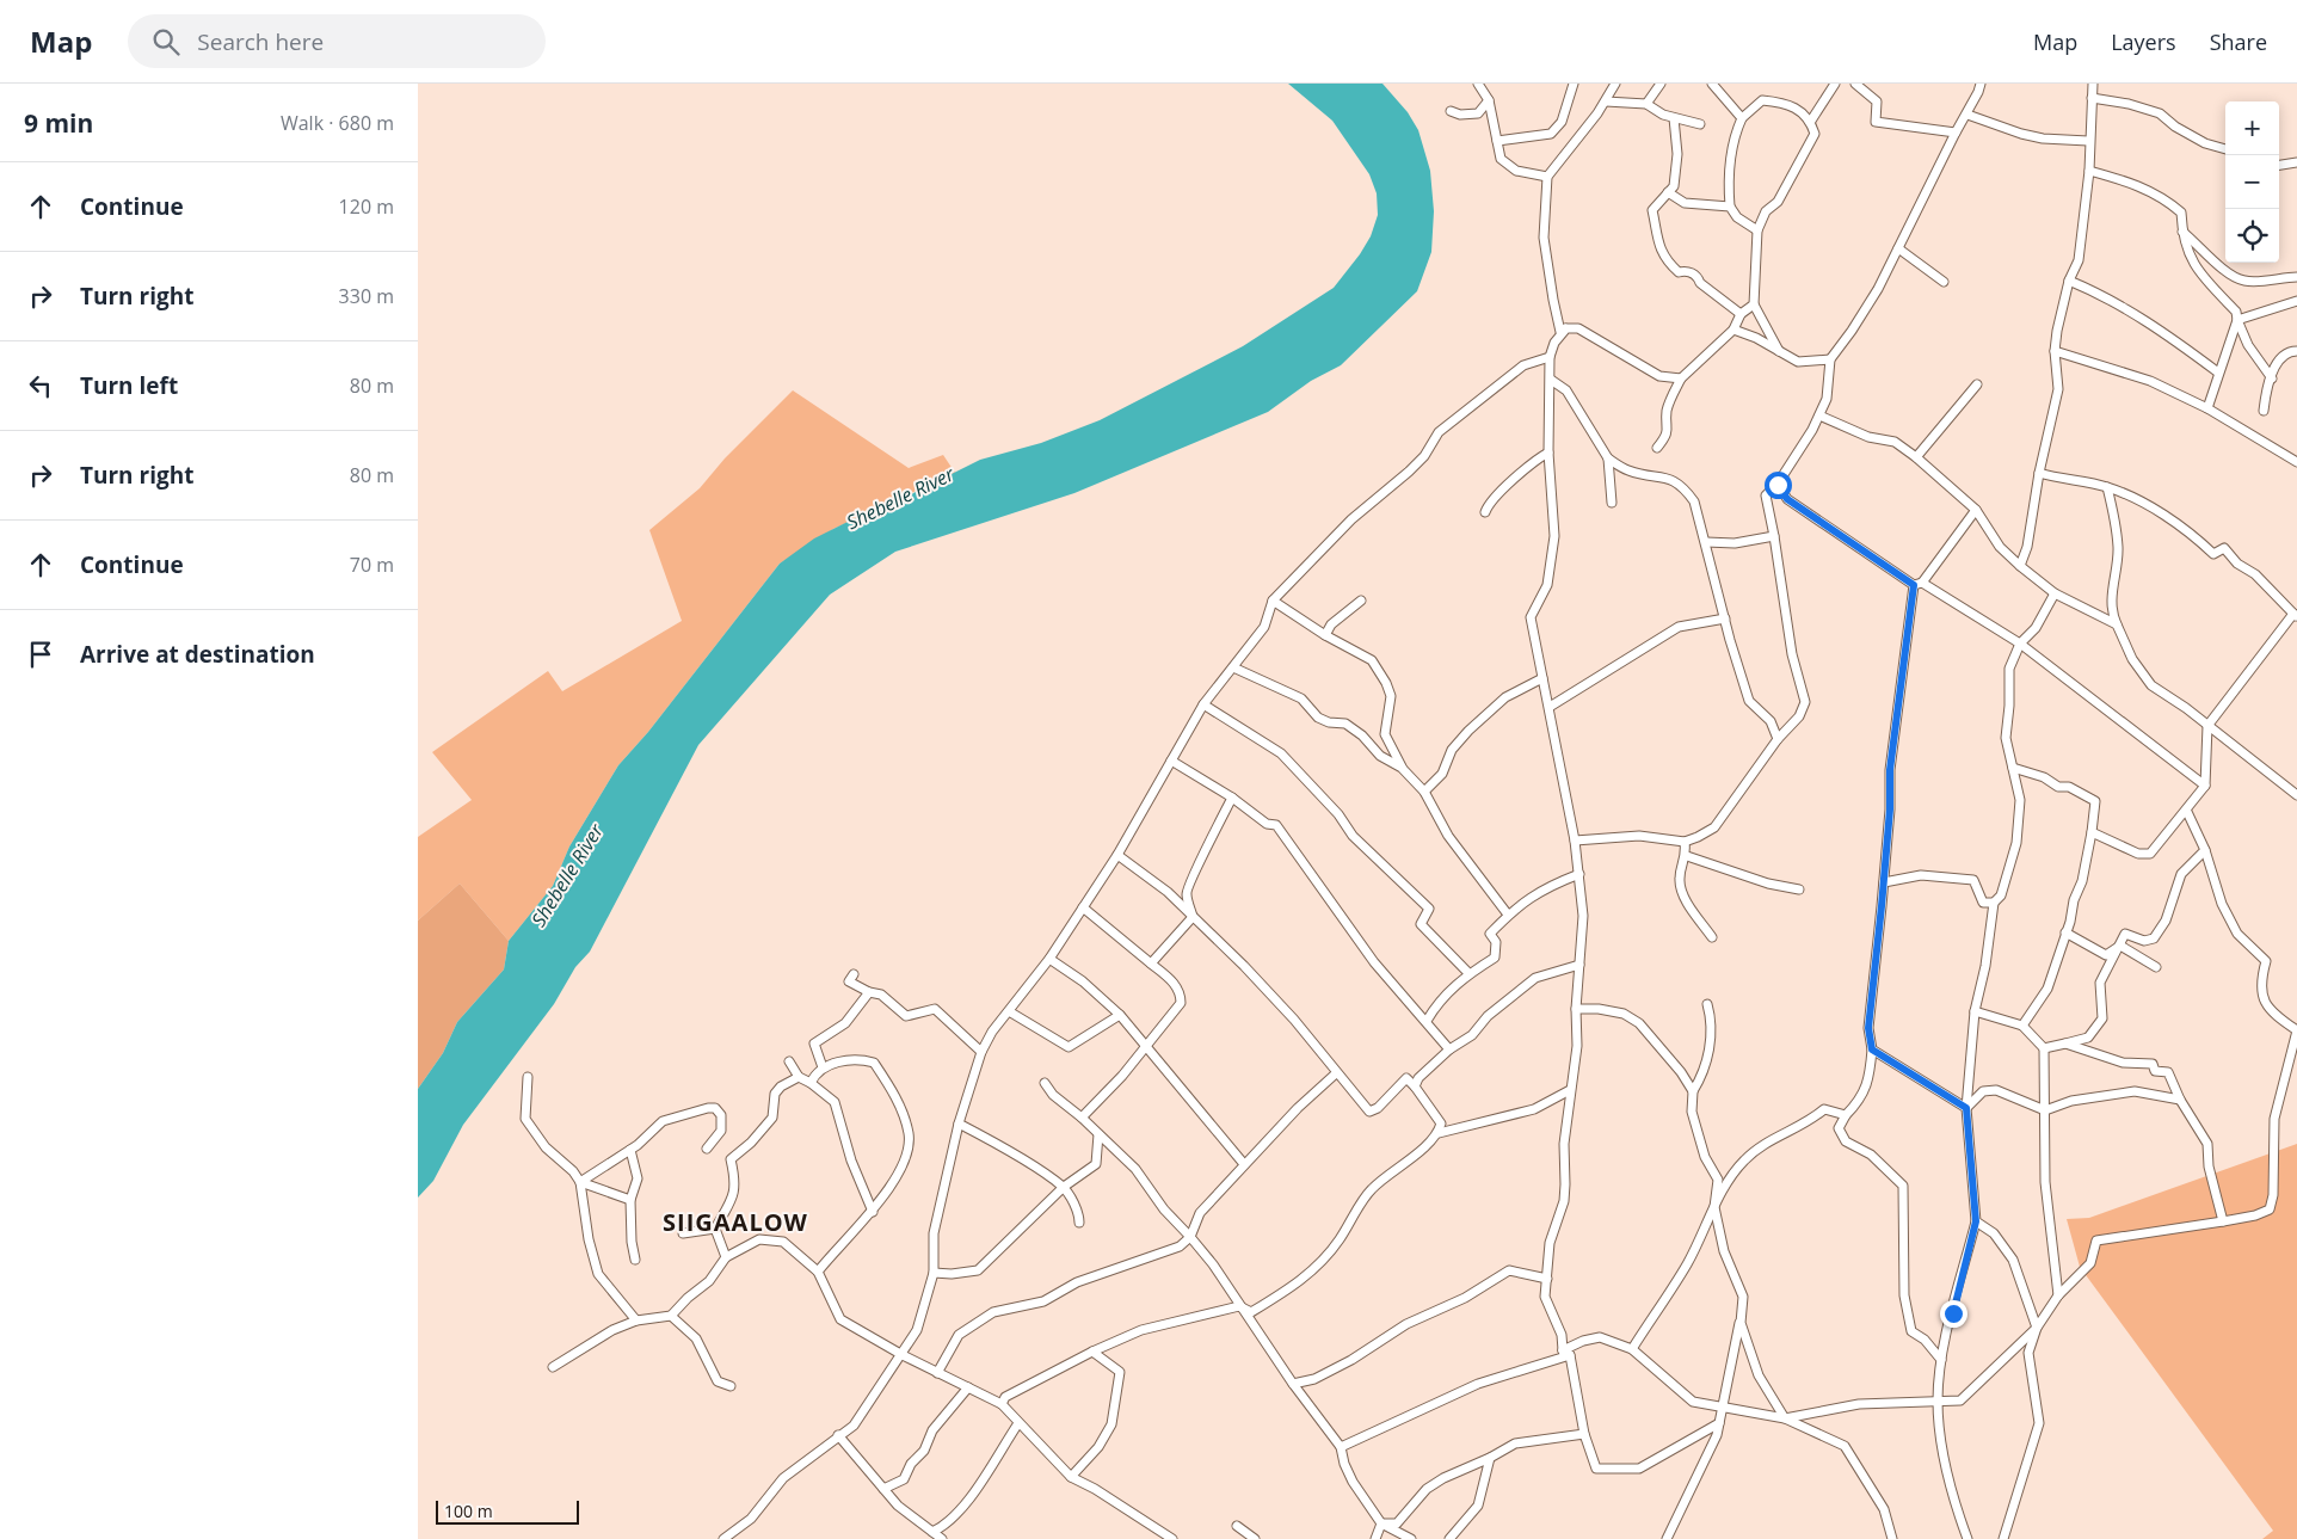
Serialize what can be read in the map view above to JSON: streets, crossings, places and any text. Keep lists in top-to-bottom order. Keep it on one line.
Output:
{"districts":["SIIGAALOW"],"water":["Shebelle River"],"scale_bar":"100 m","page":{"header":"Map","search":"Search here","nav":["Map","Layers","Share"],"heading":["9 min","Walk · 680 m"],"map_buttons":["+","−"],"list":[["Continue","120 m"],["Turn right","330 m"],["Turn left","80 m"],["Turn right","80 m"],["Continue","70 m"],"Arrive at destination"],"scale":"100 m"}}
